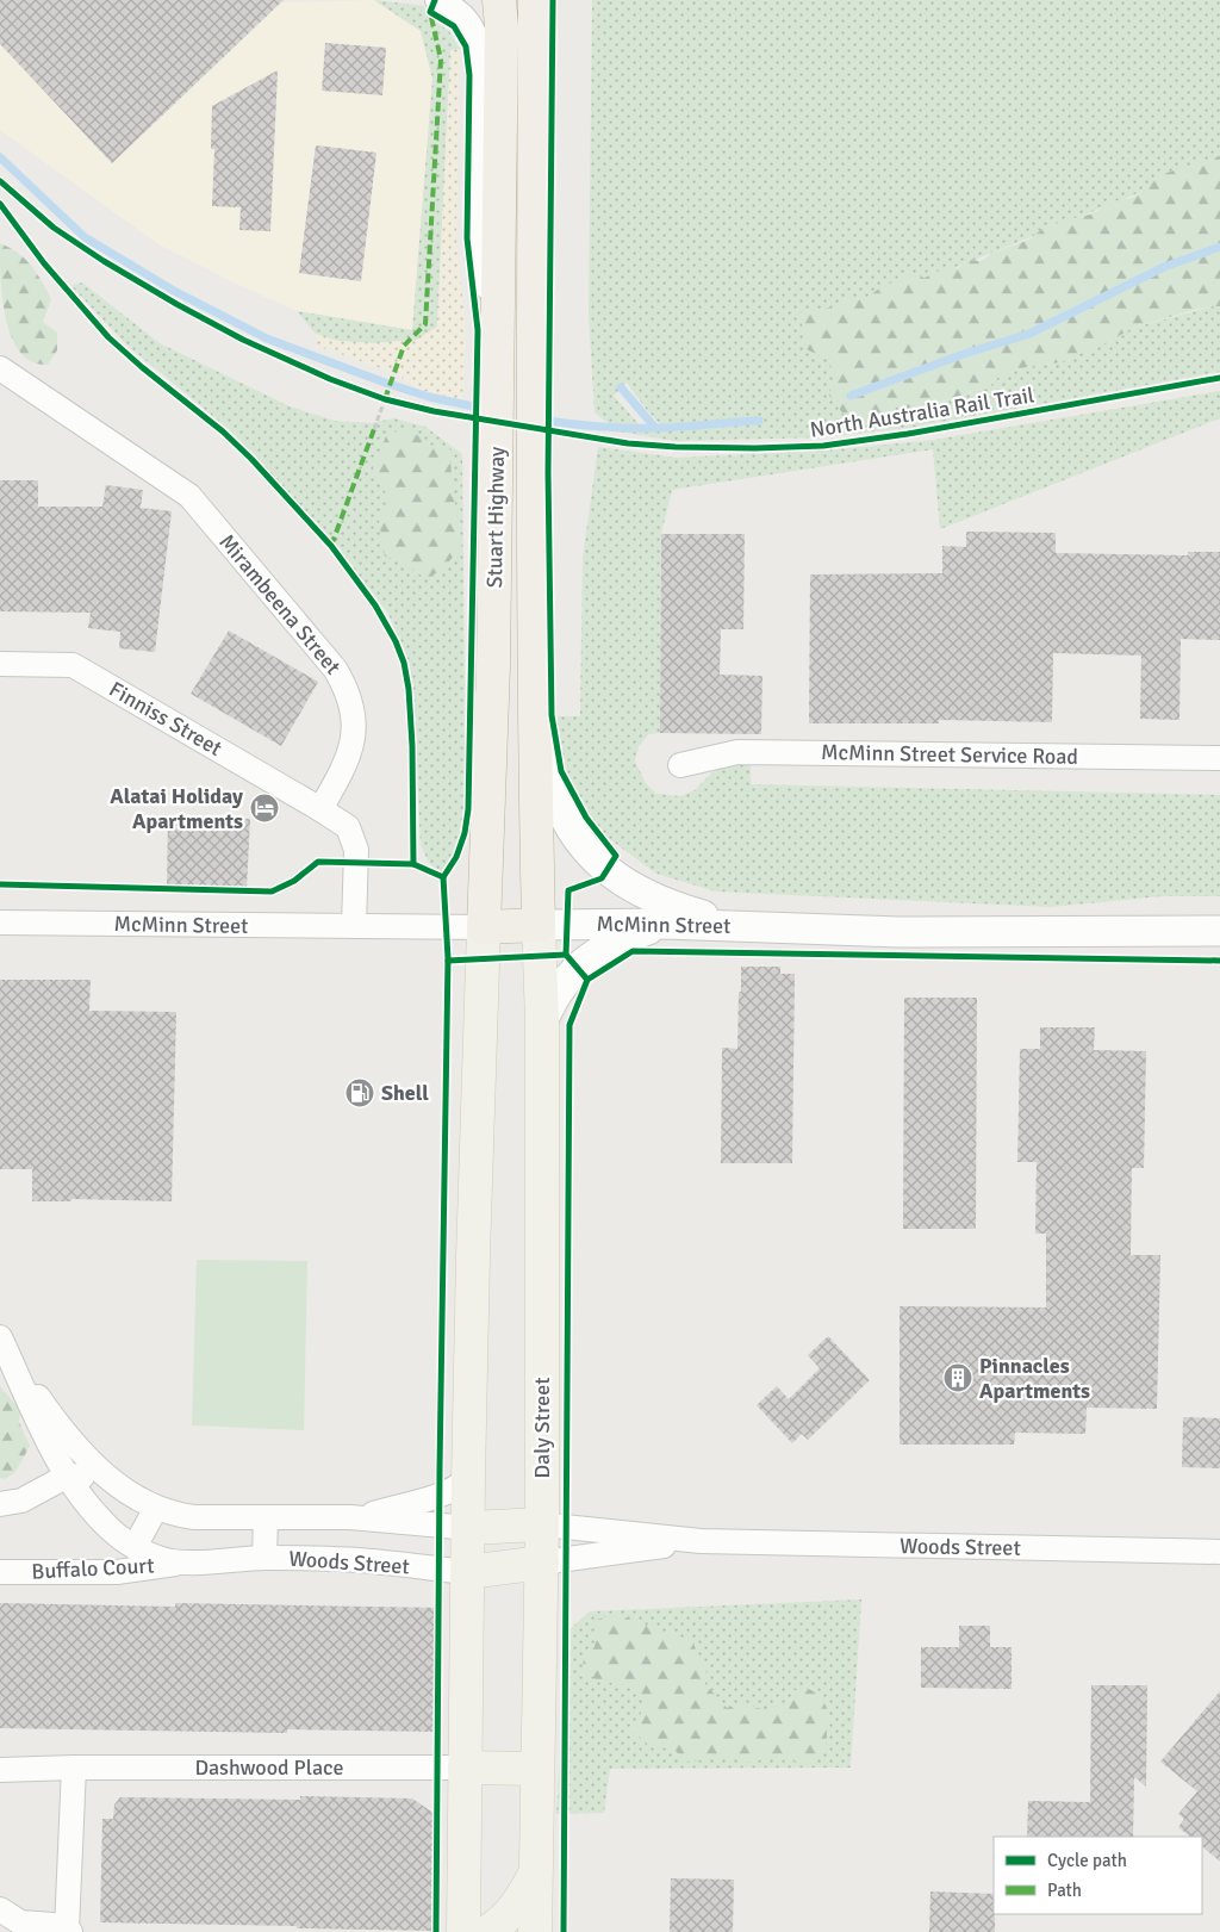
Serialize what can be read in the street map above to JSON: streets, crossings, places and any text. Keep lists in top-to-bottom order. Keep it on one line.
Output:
{"streets":{"highway":["Stuart Highway","McMinn Street"],"main road":["Daly Street"],"street":["Mirambeena Street","Finniss Street","McMinn Street Service Road","Woods Street","Buffalo Court","Dashwood Place"],"cycle path":["North Australia Rail Trail"]},"crossings":[["Stuart Highway","McMinn Street"],["Stuart Highway","Daly Street"],["Mirambeena Street","Finniss Street"],["McMinn Street","Daly Street"],["Daly Street","Woods Street"],["Woods Street","Buffalo Court"]],"places":{"hotel":["Alatai Holiday Apartments"],"fuel station":["Shell"],"building":["Pinnacles Apartments"]},"legend":["Cycle path","Path"]}
